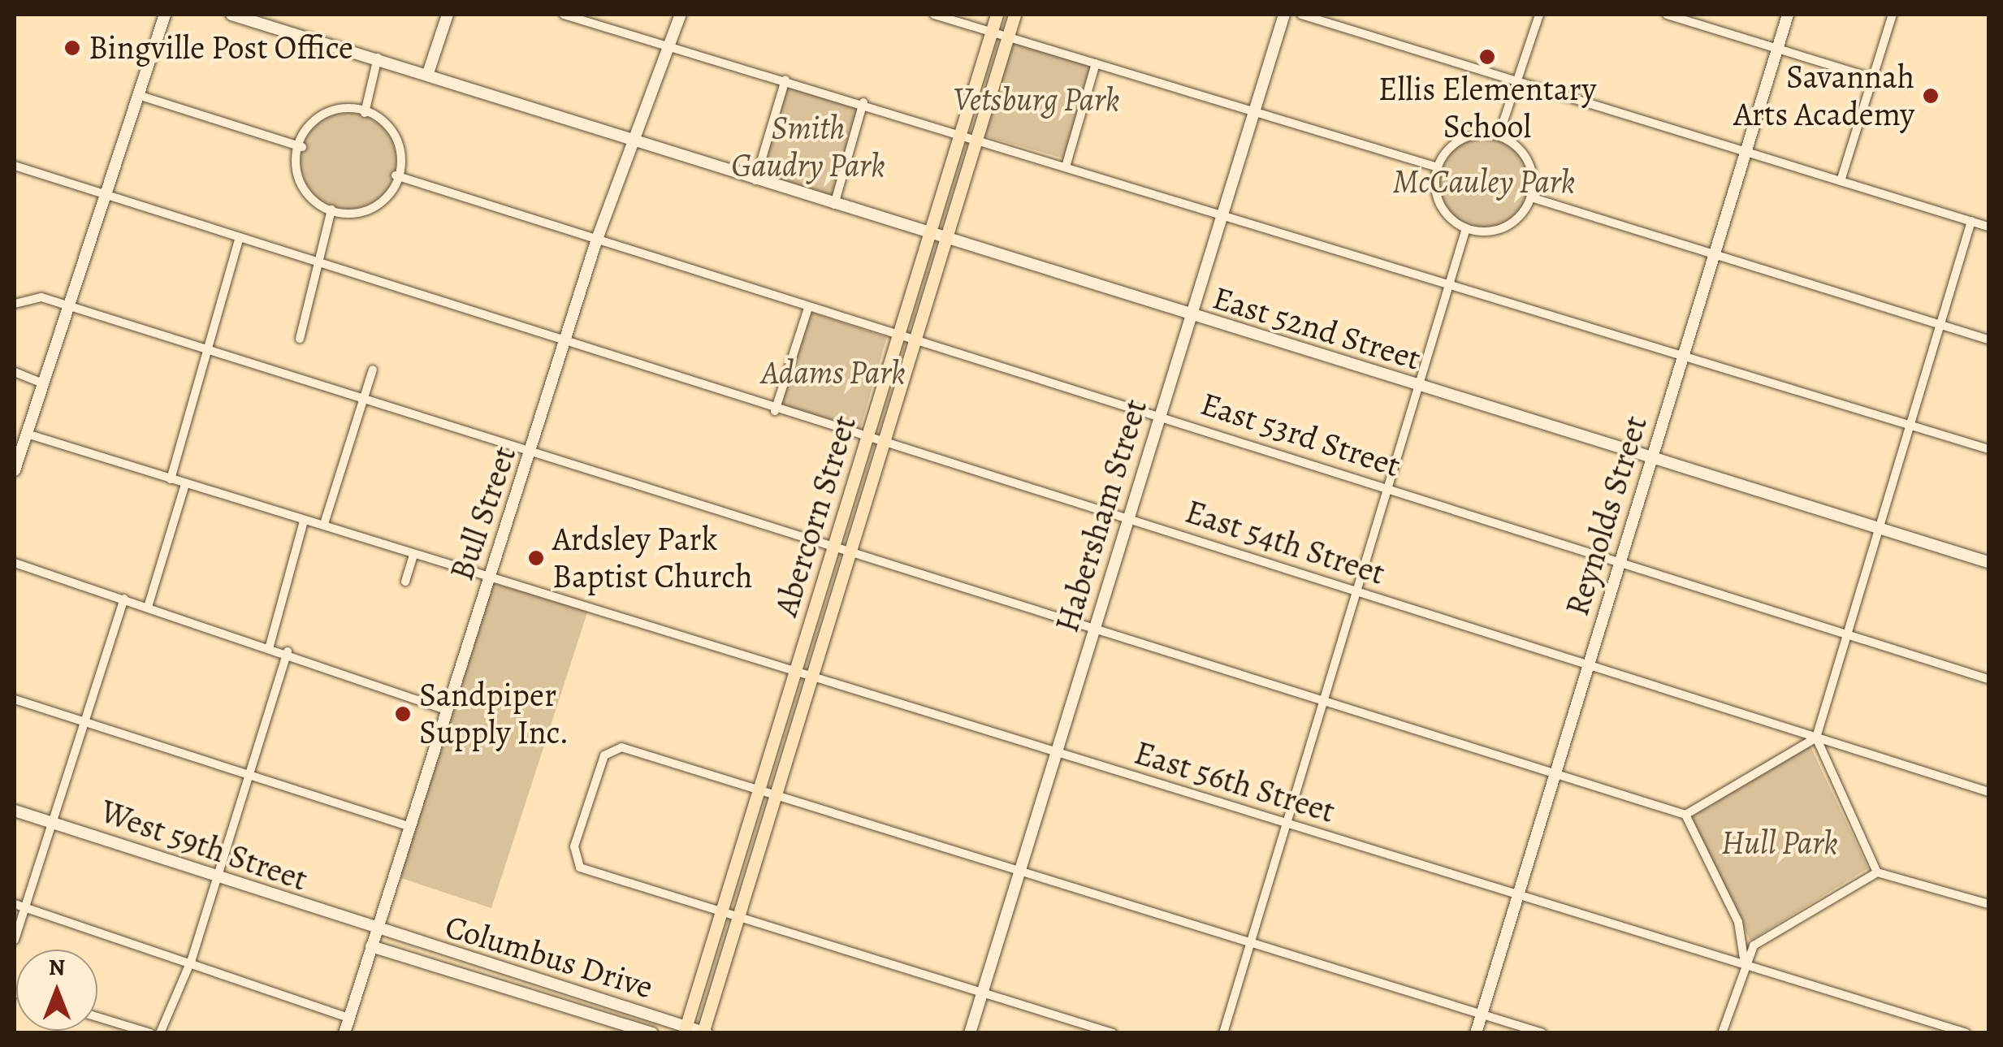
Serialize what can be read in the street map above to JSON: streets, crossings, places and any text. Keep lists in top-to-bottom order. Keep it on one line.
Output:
{"streets":{"main road":["Abercorn Street"],"street":["East 52nd Street","East 53rd Street","Bull Street","Habersham Street","Reynolds Street","East 54th Street","East 56th Street","West 59th Street","Columbus Drive"]},"crossings":[["East 52nd Street","Bull Street"],["East 52nd Street","Abercorn Street"],["East 52nd Street","Habersham Street"],["East 52nd Street","Reynolds Street"],["East 53rd Street","Bull Street"],["East 53rd Street","Abercorn Street"],["East 53rd Street","Habersham Street"],["East 53rd Street","Reynolds Street"],["Bull Street","East 54th Street"],["Bull Street","East 56th Street"],["Bull Street","West 59th Street"],["Bull Street","Columbus Drive"],["Abercorn Street","East 54th Street"],["Abercorn Street","East 56th Street"],["Abercorn Street","Columbus Drive"],["Habersham Street","East 54th Street"],["Habersham Street","East 56th Street"],["Reynolds Street","East 54th Street"],["Reynolds Street","East 56th Street"],["West 59th Street","Columbus Drive"]],"parks":["Vetsburg Park","Smith Gaudry Park","McCauley Park","Adams Park","Hull Park"],"places":["Bingville Post Office","Ellis Elementary School","Savannah Arts Academy","Ardsley Park Baptist Church","Sandpiper Supply Inc."],"north":"top"}
